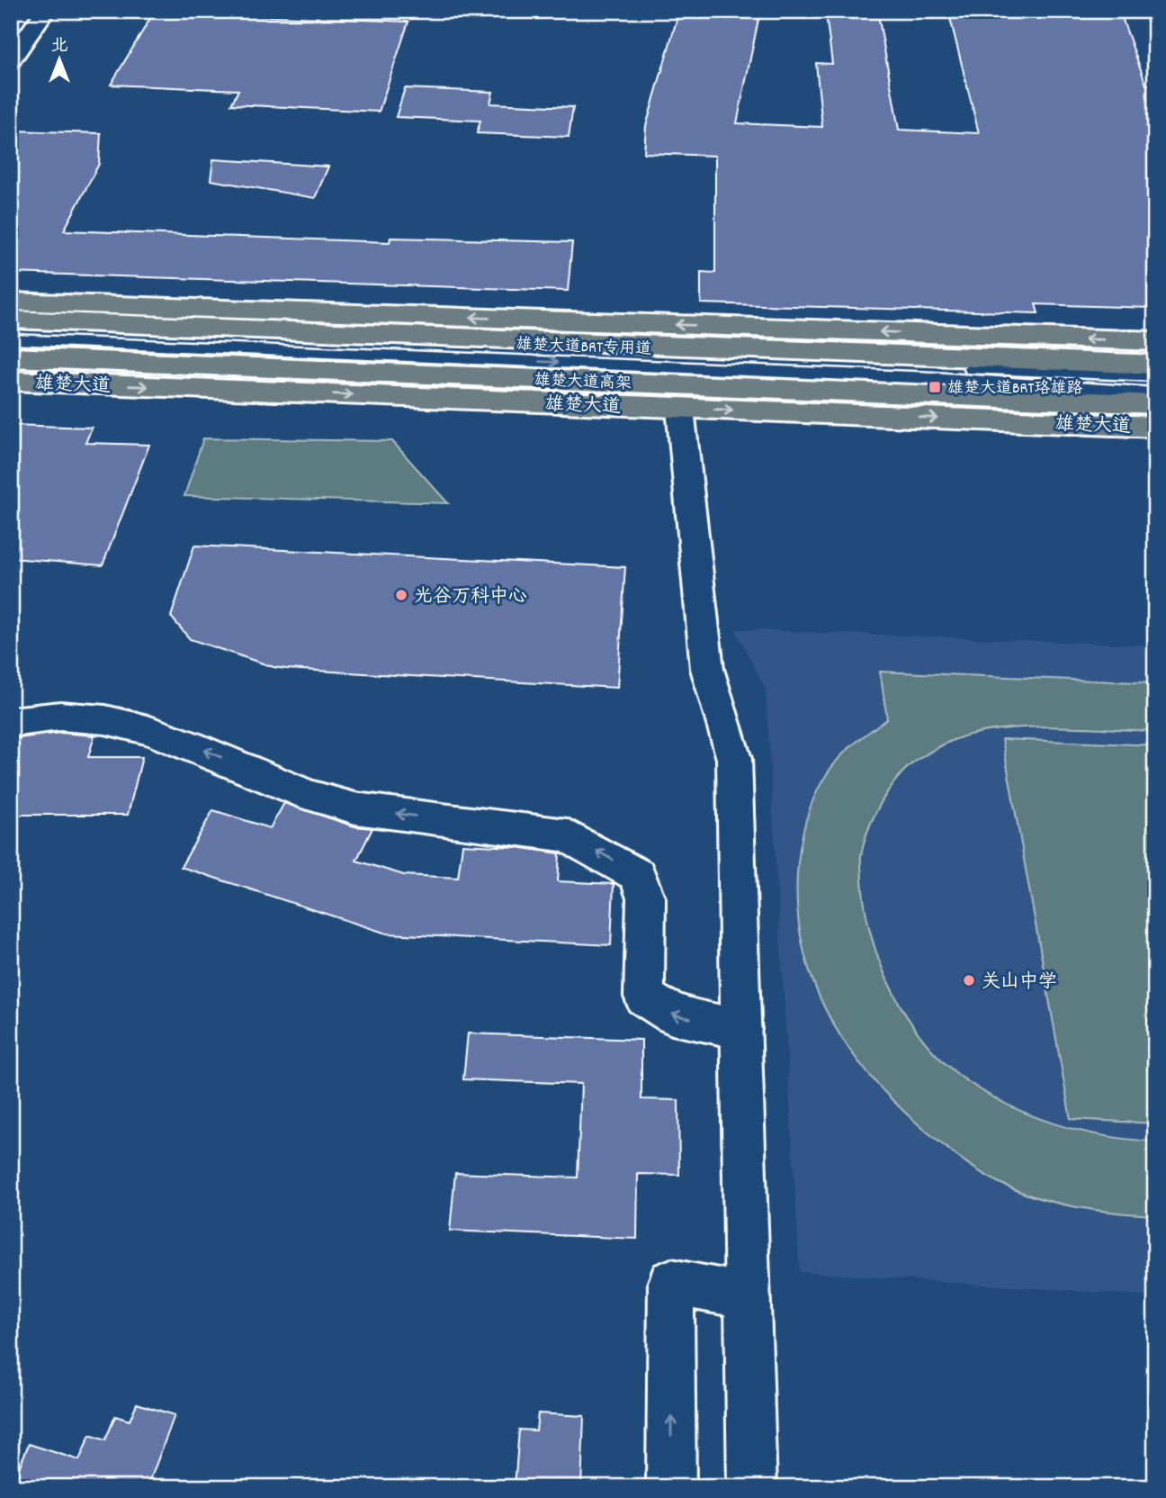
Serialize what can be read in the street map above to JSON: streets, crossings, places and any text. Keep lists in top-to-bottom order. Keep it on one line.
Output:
{"streets":{"main road":["雄楚大道高架","雄楚大道"],"lane":["雄楚大道BRT专用道"]},"places":{"transit":["雄楚大道BRT珞雄路"],"other":["光谷万科中心","关山中学"]},"north":"top"}
